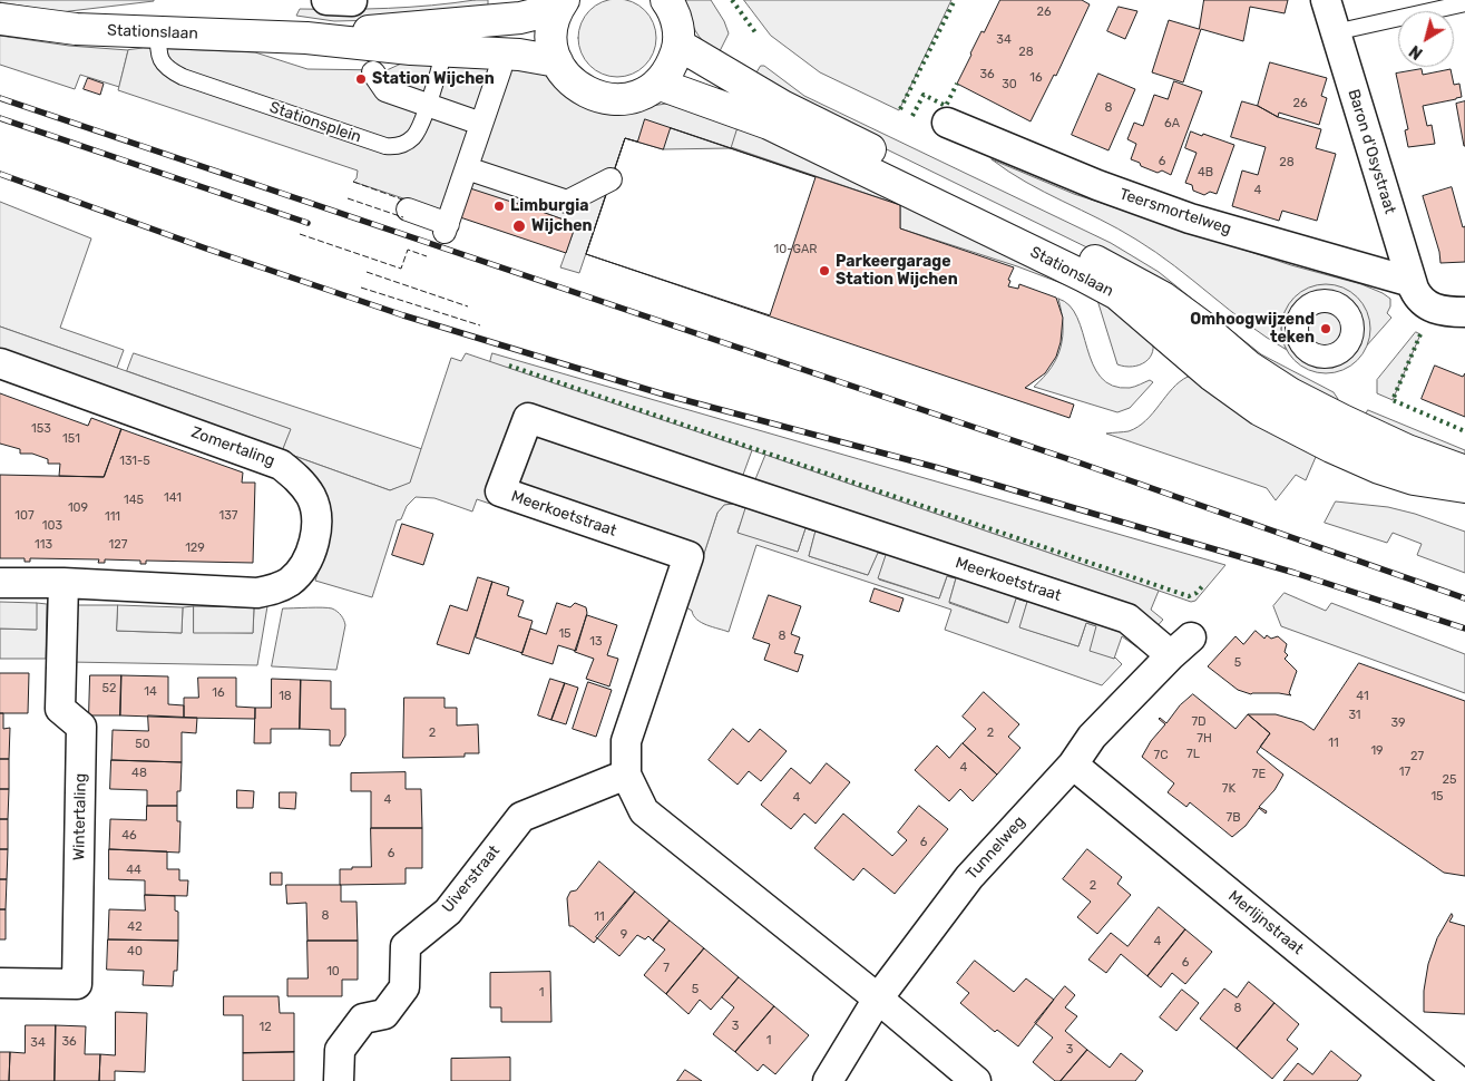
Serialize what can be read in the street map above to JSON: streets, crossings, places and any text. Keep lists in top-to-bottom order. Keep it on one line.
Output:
{"streets":{"street":["Stationslaan","Baron d'Osystraat","Teersmortelweg","Zomertaling","Meerkoetstraat","Wintertaling","Tunnelweg","Uiverstraat","Merlijnstraat"],"lane":["Stationsplein"]},"crossings":[["Stationslaan","Stationsplein"],["Baron d'Osystraat","Teersmortelweg"],["Zomertaling","Wintertaling"],["Meerkoetstraat","Tunnelweg"],["Meerkoetstraat","Uiverstraat"],["Tunnelweg","Merlijnstraat"]],"places":["Station Wijchen","Limburgia","Wijchen","Parkeergarage Station Wijchen","Omhoogwijzend teken"],"house_numbers":["26","34","28","36","16","30","26","8","6A","6","28","4B","4","10-GAR","153","151","131-5","141","145","109","107","137","111","103","113","127","129","15","8","13","5","52","14","16","18","41","31","7D","39","2","2","7H","11","50","19","7L","7C","27","4","17","48","7E","25","7K","15","4","4","7B","46","6","6","44","2","8","11","42","9","4","40","6","7","10","5","1","8","3","12","1","36","34","3"],"north":"bottom left"}
